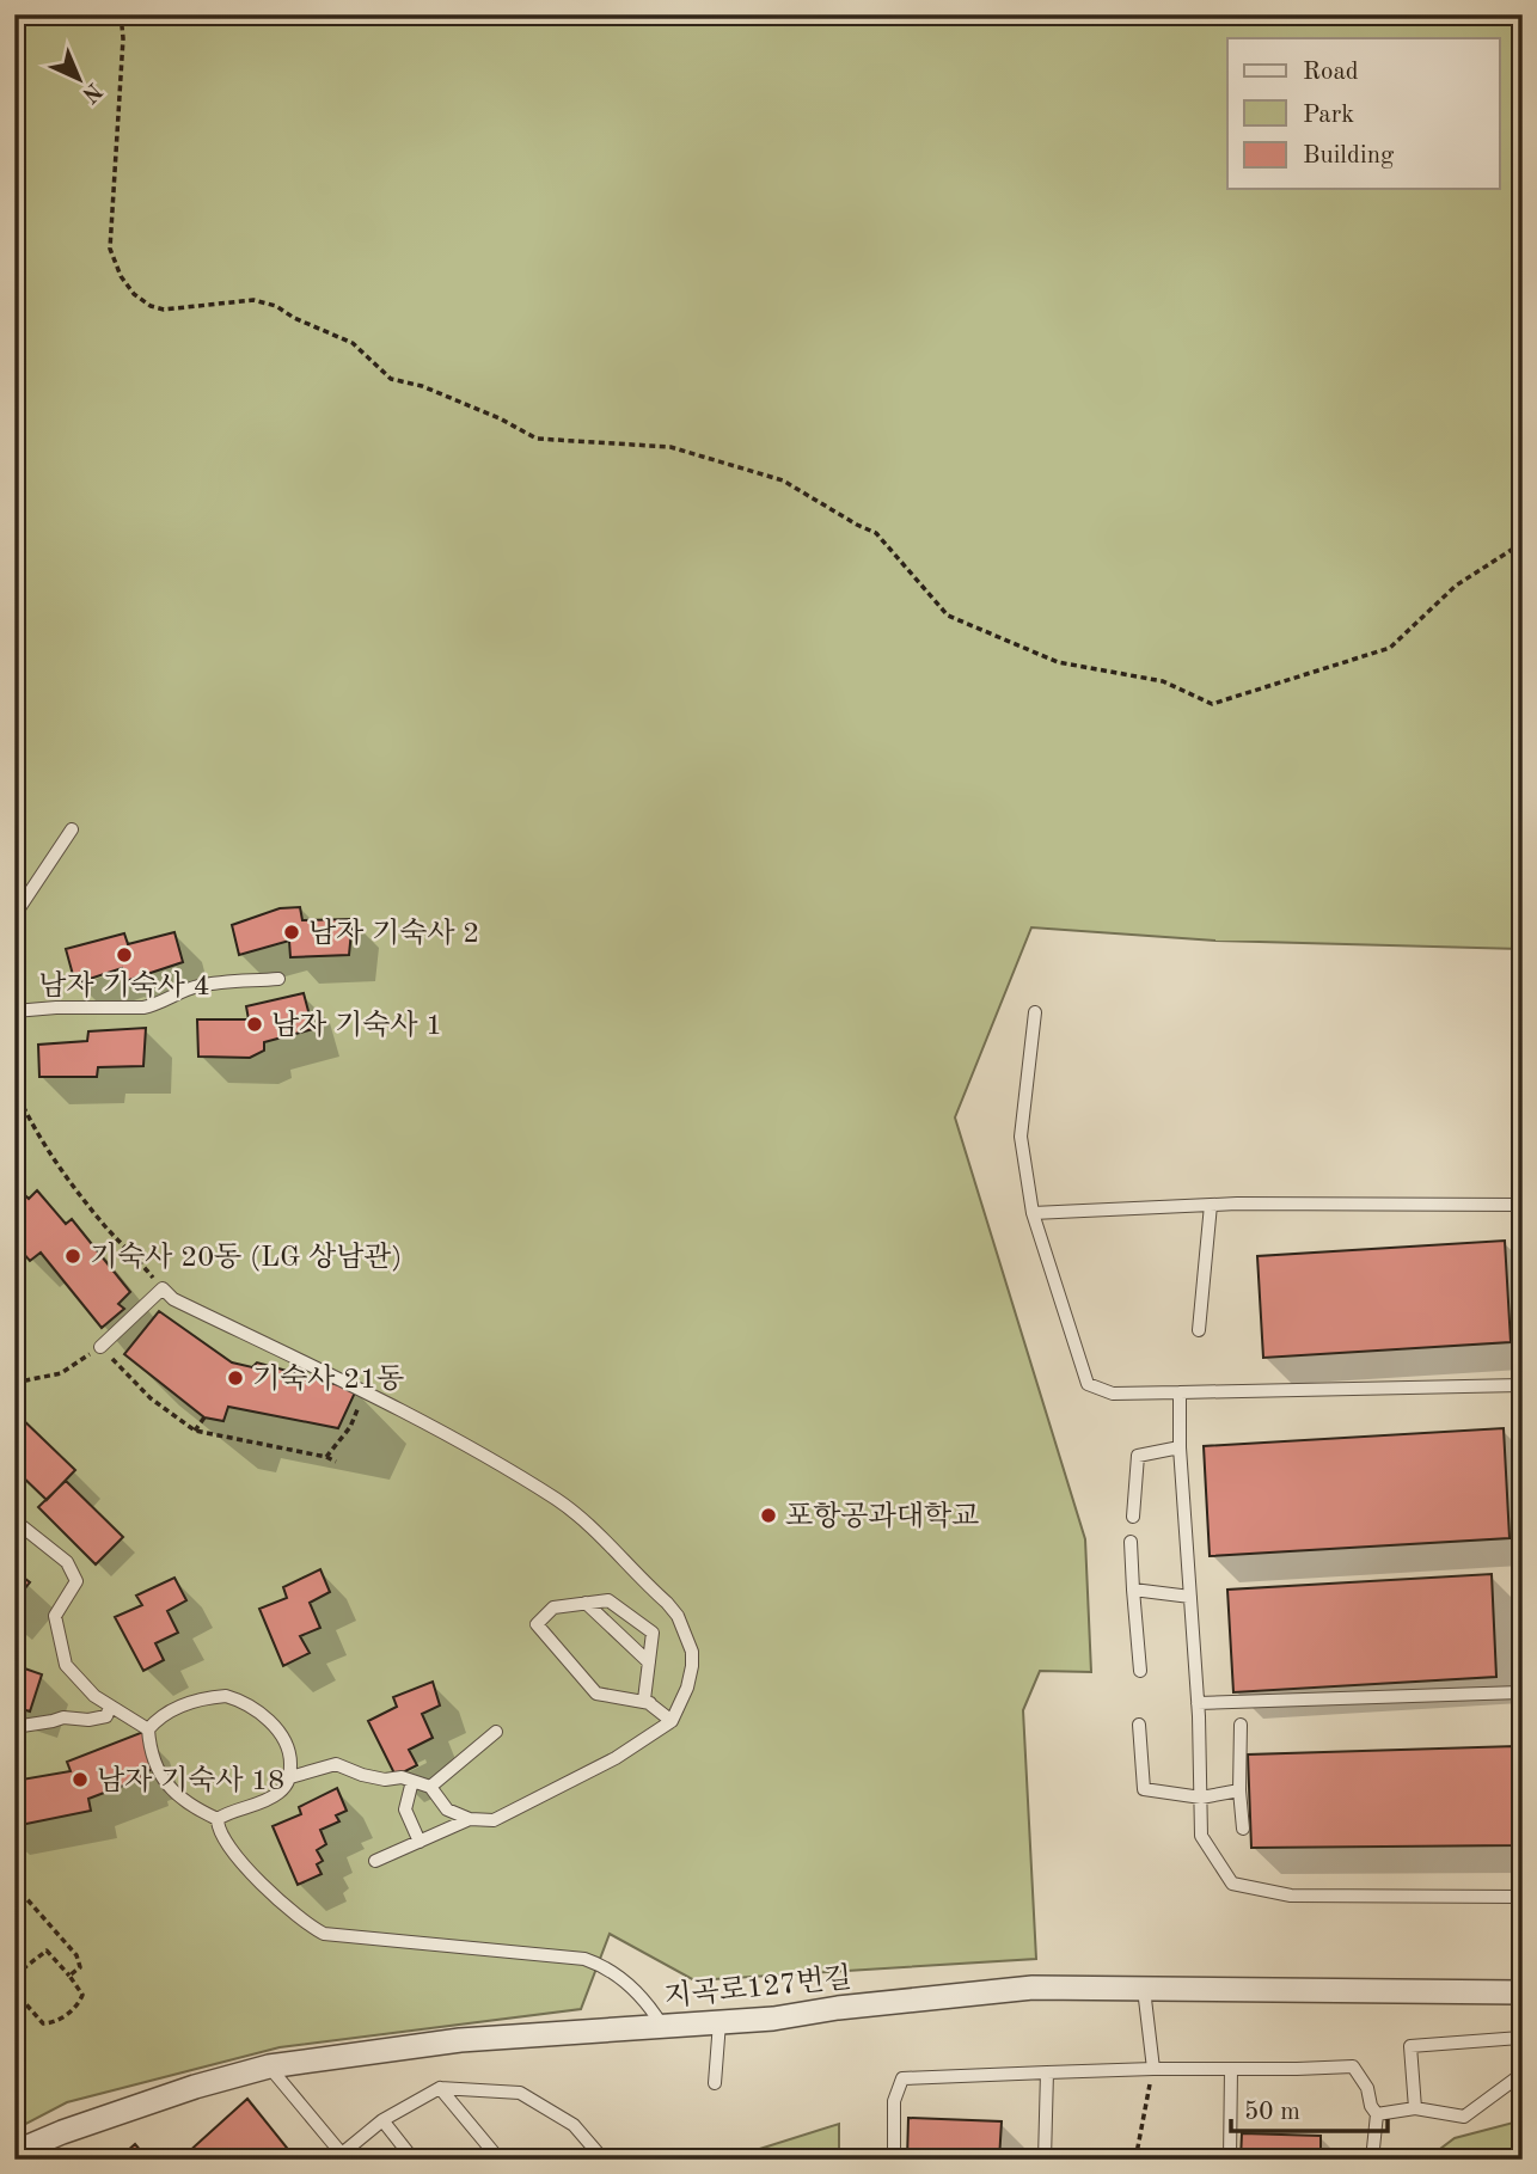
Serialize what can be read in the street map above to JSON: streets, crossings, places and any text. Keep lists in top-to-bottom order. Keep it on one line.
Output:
{"streets":{"street":["지곡로127번길"]},"places":["남자 기숙사 2","남자 기숙사 4","남자 기숙사 1","기숙사 20동 (LG 상남관)","기숙사 21동","포항공과대학교","남자 기숙사 18"],"legend":["Road","Park","Building"],"scale_bar":"50 m","north":"bottom right"}
